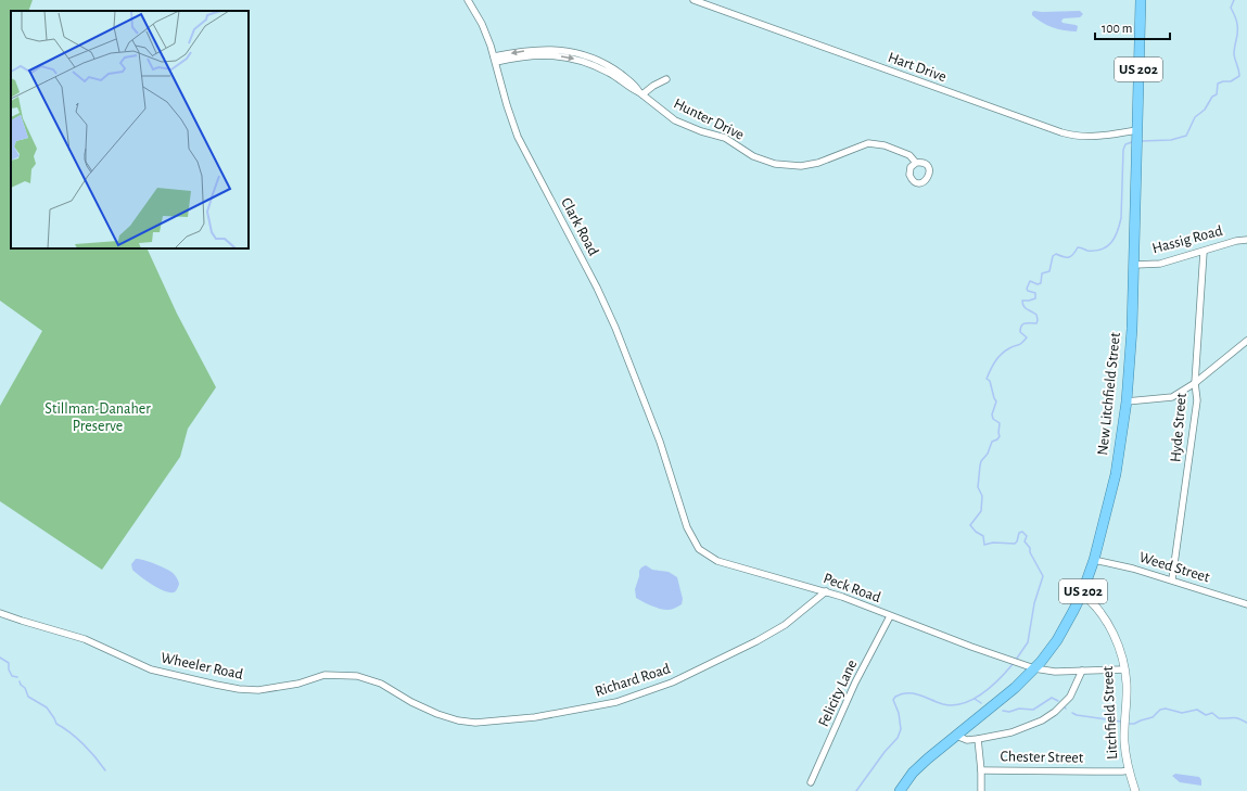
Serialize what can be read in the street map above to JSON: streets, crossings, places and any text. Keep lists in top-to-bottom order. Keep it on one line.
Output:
{"streets":{"highway":["US 202","New Litchfield Street"],"street":["Hart Drive","Hunter Drive","Clark Road","Hassig Road","Hyde Street","Weed Street","Peck Road","Wheeler Road","Richard Road","Felicity Lane","Litchfield Street","Chester Street"]},"crossings":[["Hart Drive","New Litchfield Street"],["Hunter Drive","Clark Road"],["Clark Road","Peck Road"],["Hassig Road","New Litchfield Street"],["Hassig Road","Hyde Street"],["New Litchfield Street","Weed Street"],["New Litchfield Street","Peck Road"],["New Litchfield Street","Litchfield Street"],["Hyde Street","Weed Street"],["Peck Road","Richard Road"],["Peck Road","Felicity Lane"],["Peck Road","Litchfield Street"],["Wheeler Road","Richard Road"],["Litchfield Street","Chester Street"]],"parks":["Stillman-Danaher Preserve"],"scale_bar":"100 m"}
